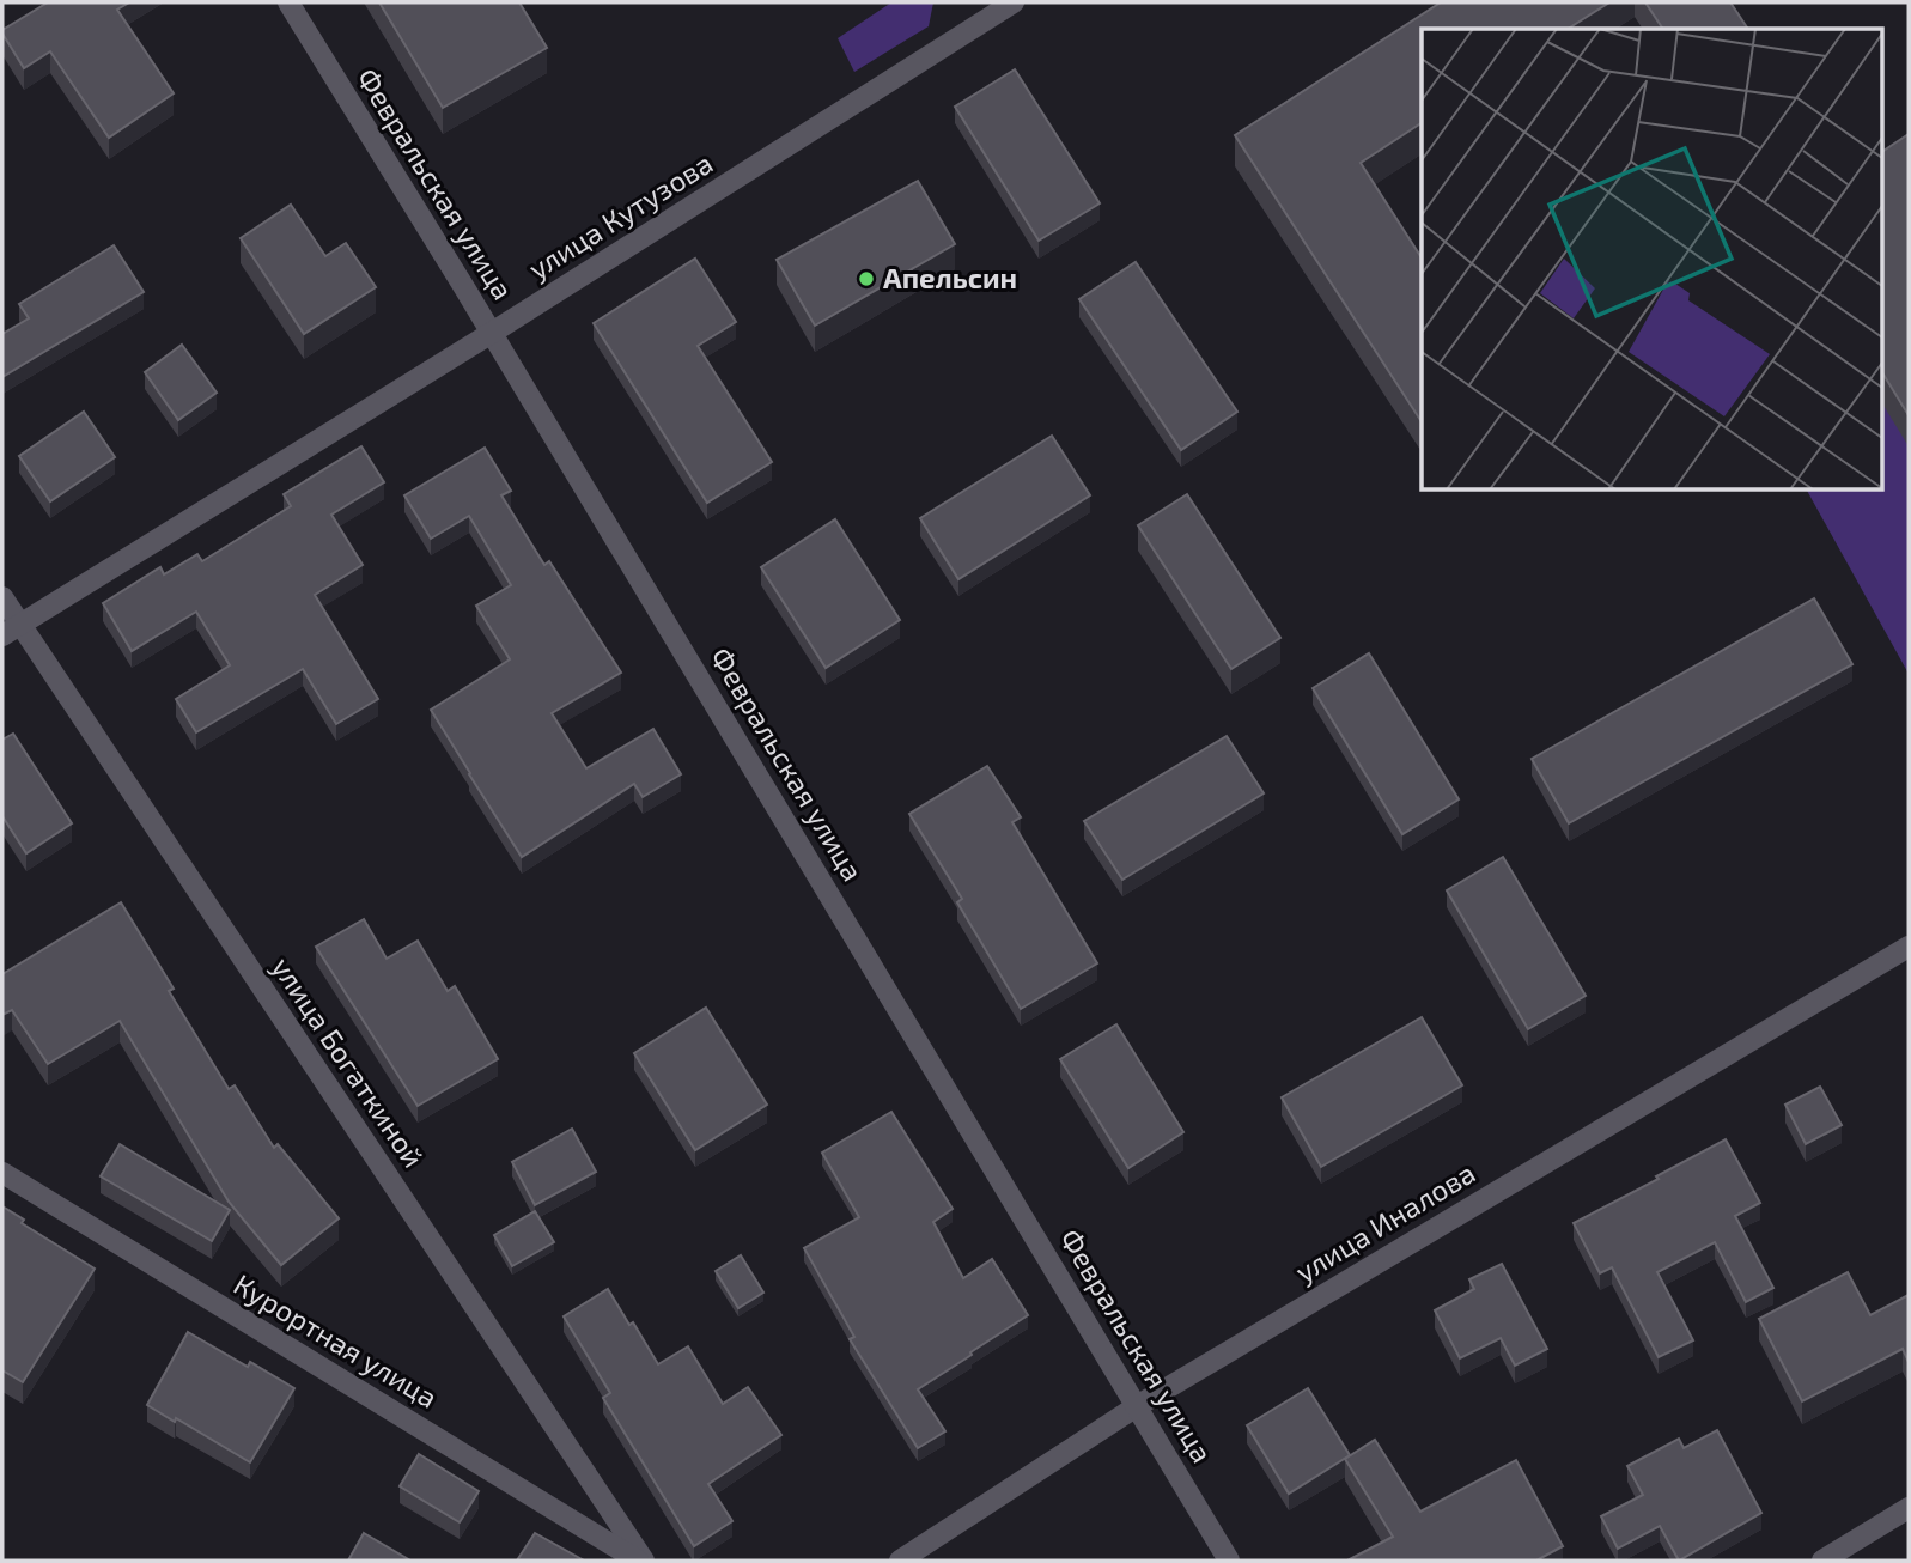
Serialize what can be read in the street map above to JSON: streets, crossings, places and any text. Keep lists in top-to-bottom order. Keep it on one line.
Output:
{"streets":{"street":["Февральская улица","улица Кутузова","улица Богаткиной","улица Иналова","Курортная улица"]},"crossings":[["Февральская улица","улица Кутузова"],["Февральская улица","улица Иналова"],["улица Кутузова","улица Богаткиной"],["улица Богаткиной","Курортная улица"]],"places":["Апельсин"]}
